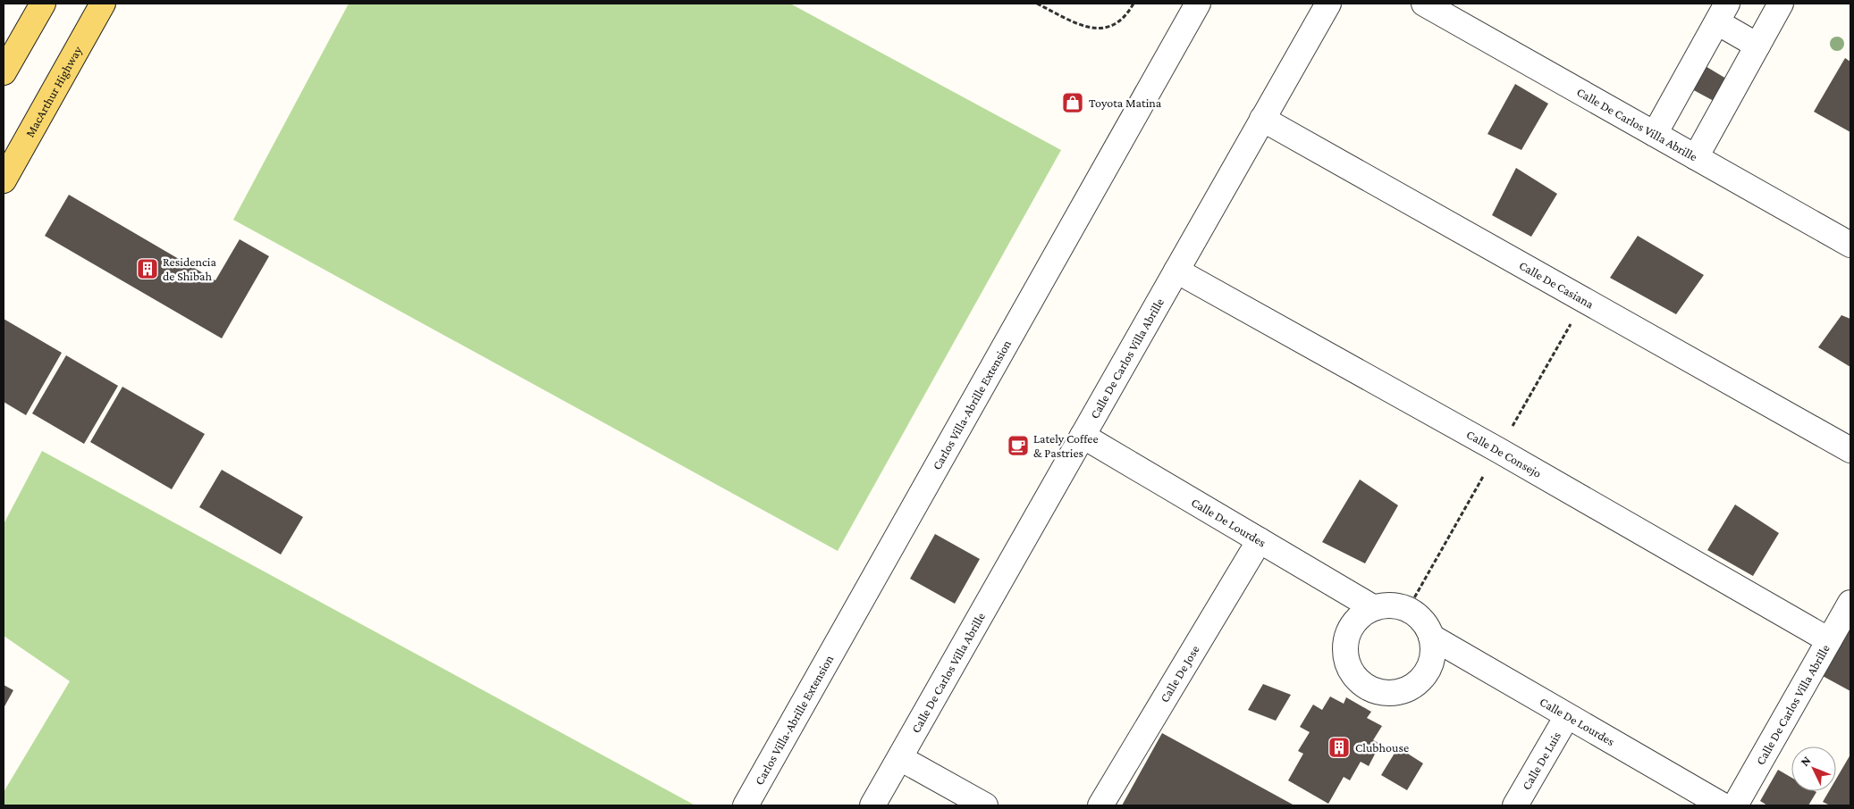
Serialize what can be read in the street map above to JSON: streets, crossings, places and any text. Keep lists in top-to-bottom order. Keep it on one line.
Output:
{"streets":{"main road":["MacArthur Highway"],"street":["Calle De Carlos Villa Abrille","Calle De Casiana","Carlos Villa-Abrille Extension","Calle De Consejo","Calle De Lourdes","Calle De Jose","Calle De Luis"]},"crossings":[["Calle De Carlos Villa Abrille","Calle De Casiana"],["Calle De Carlos Villa Abrille","Calle De Consejo"],["Calle De Carlos Villa Abrille","Calle De Lourdes"],["Calle De Lourdes","Calle De Jose"],["Calle De Lourdes","Calle De Luis"]],"places":{"shop":["Toyota Matina"],"building":["Residencia de Shibah","Clubhouse"],"cafe":["Lately Coffee & Pastries"]},"north":"top left"}
